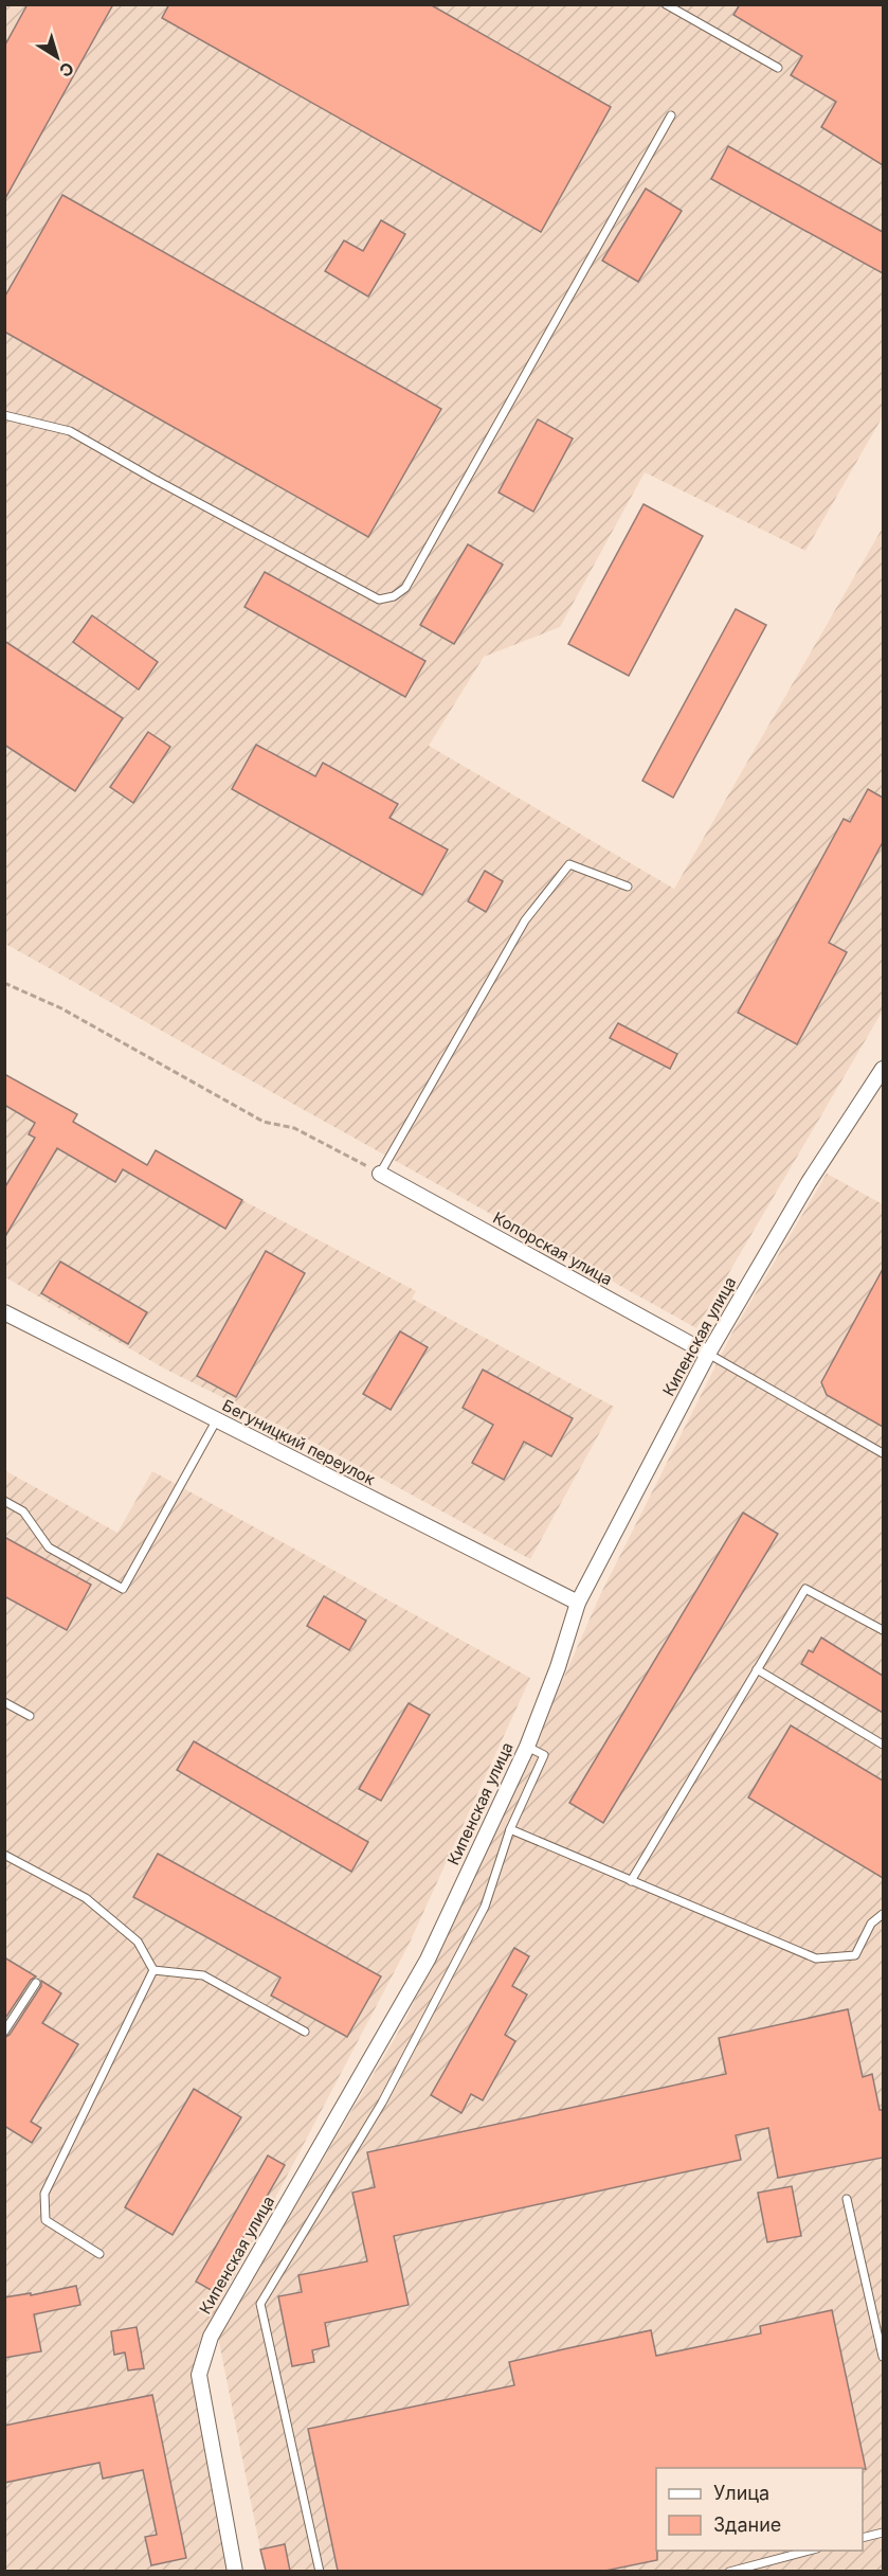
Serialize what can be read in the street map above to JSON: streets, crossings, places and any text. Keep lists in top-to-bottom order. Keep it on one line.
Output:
{"streets":{"street":["Копорская улица","Кипенская улица","Бегуницкий переулок"]},"crossings":[["Копорская улица","Кипенская улица"],["Кипенская улица","Бегуницкий переулок"]],"legend":["Улица","Здание"],"north":"bottom right"}
